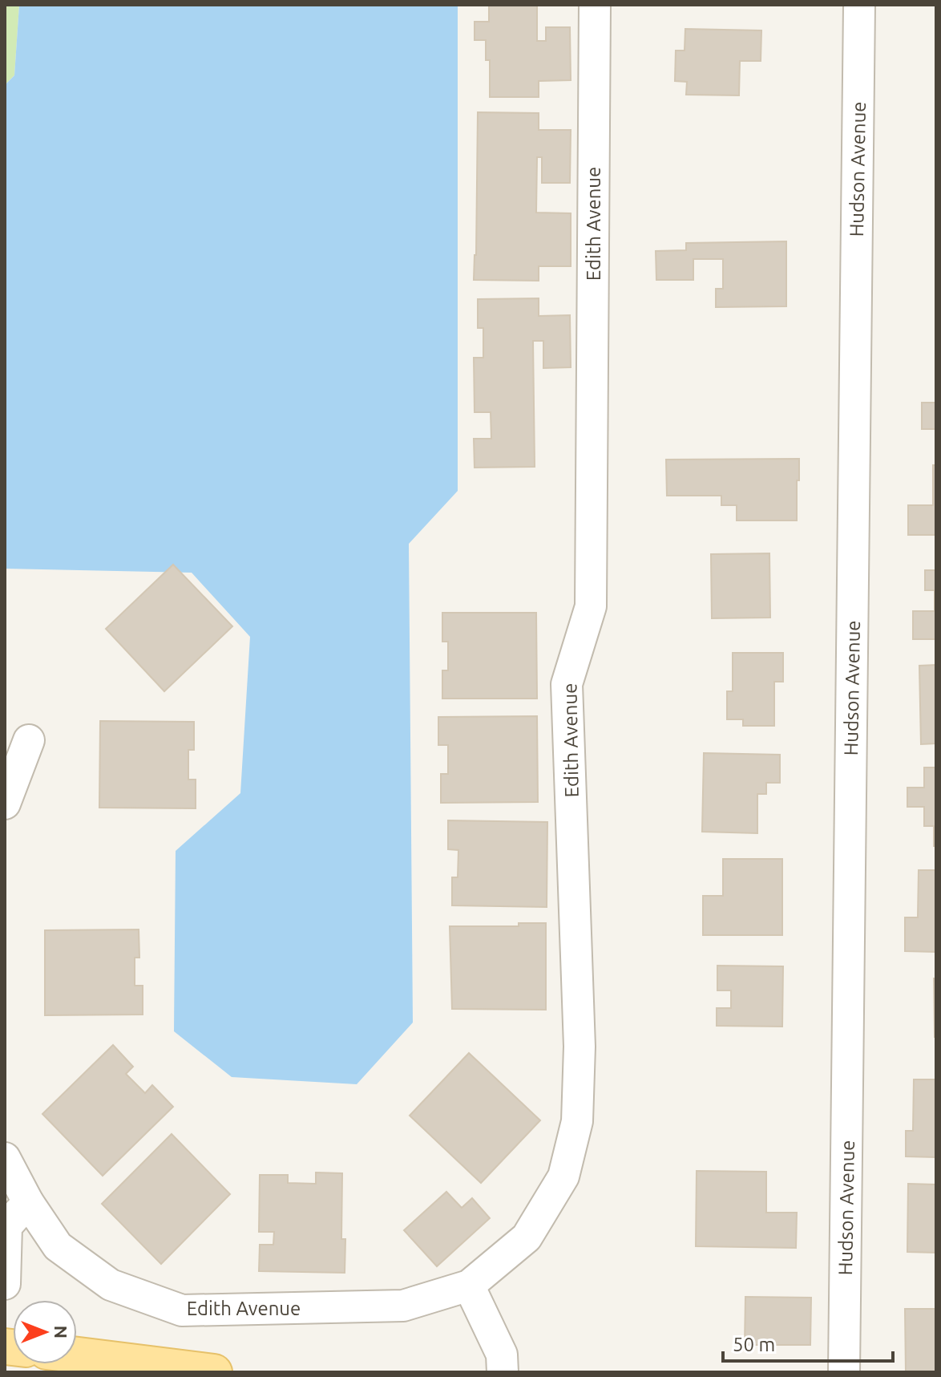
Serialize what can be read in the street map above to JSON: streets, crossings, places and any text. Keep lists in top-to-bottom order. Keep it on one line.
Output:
{"streets":{"street":["Hudson Avenue","Edith Avenue"]},"scale_bar":"50 m","north":"right"}
